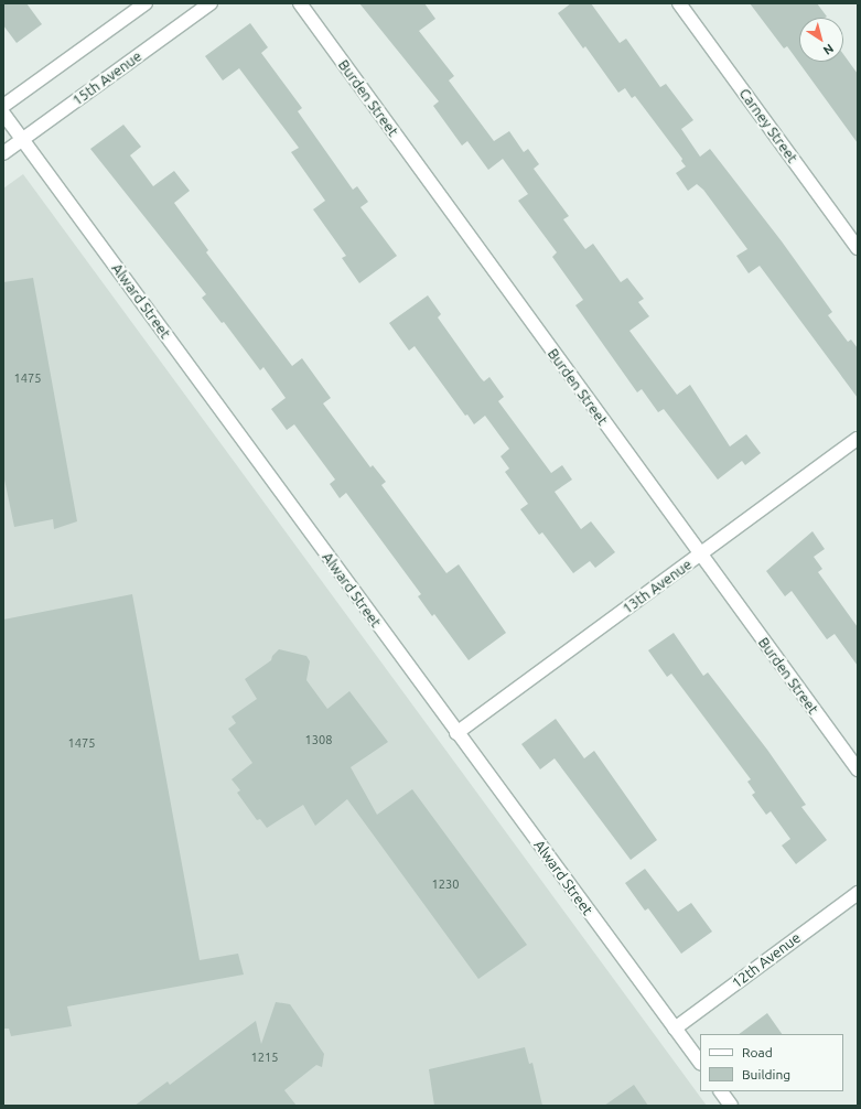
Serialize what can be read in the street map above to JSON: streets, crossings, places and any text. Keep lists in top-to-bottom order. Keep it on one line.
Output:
{"streets":{"street":["15th Avenue","Burden Street","Carney Street","Alward Street","13th Avenue","12th Avenue"]},"crossings":[["15th Avenue","Alward Street"],["Burden Street","13th Avenue"],["Alward Street","13th Avenue"],["Alward Street","12th Avenue"]],"house_numbers":["1475","1308","1475","1230","1215"],"legend":["Road","Building"],"north":"bottom right"}
